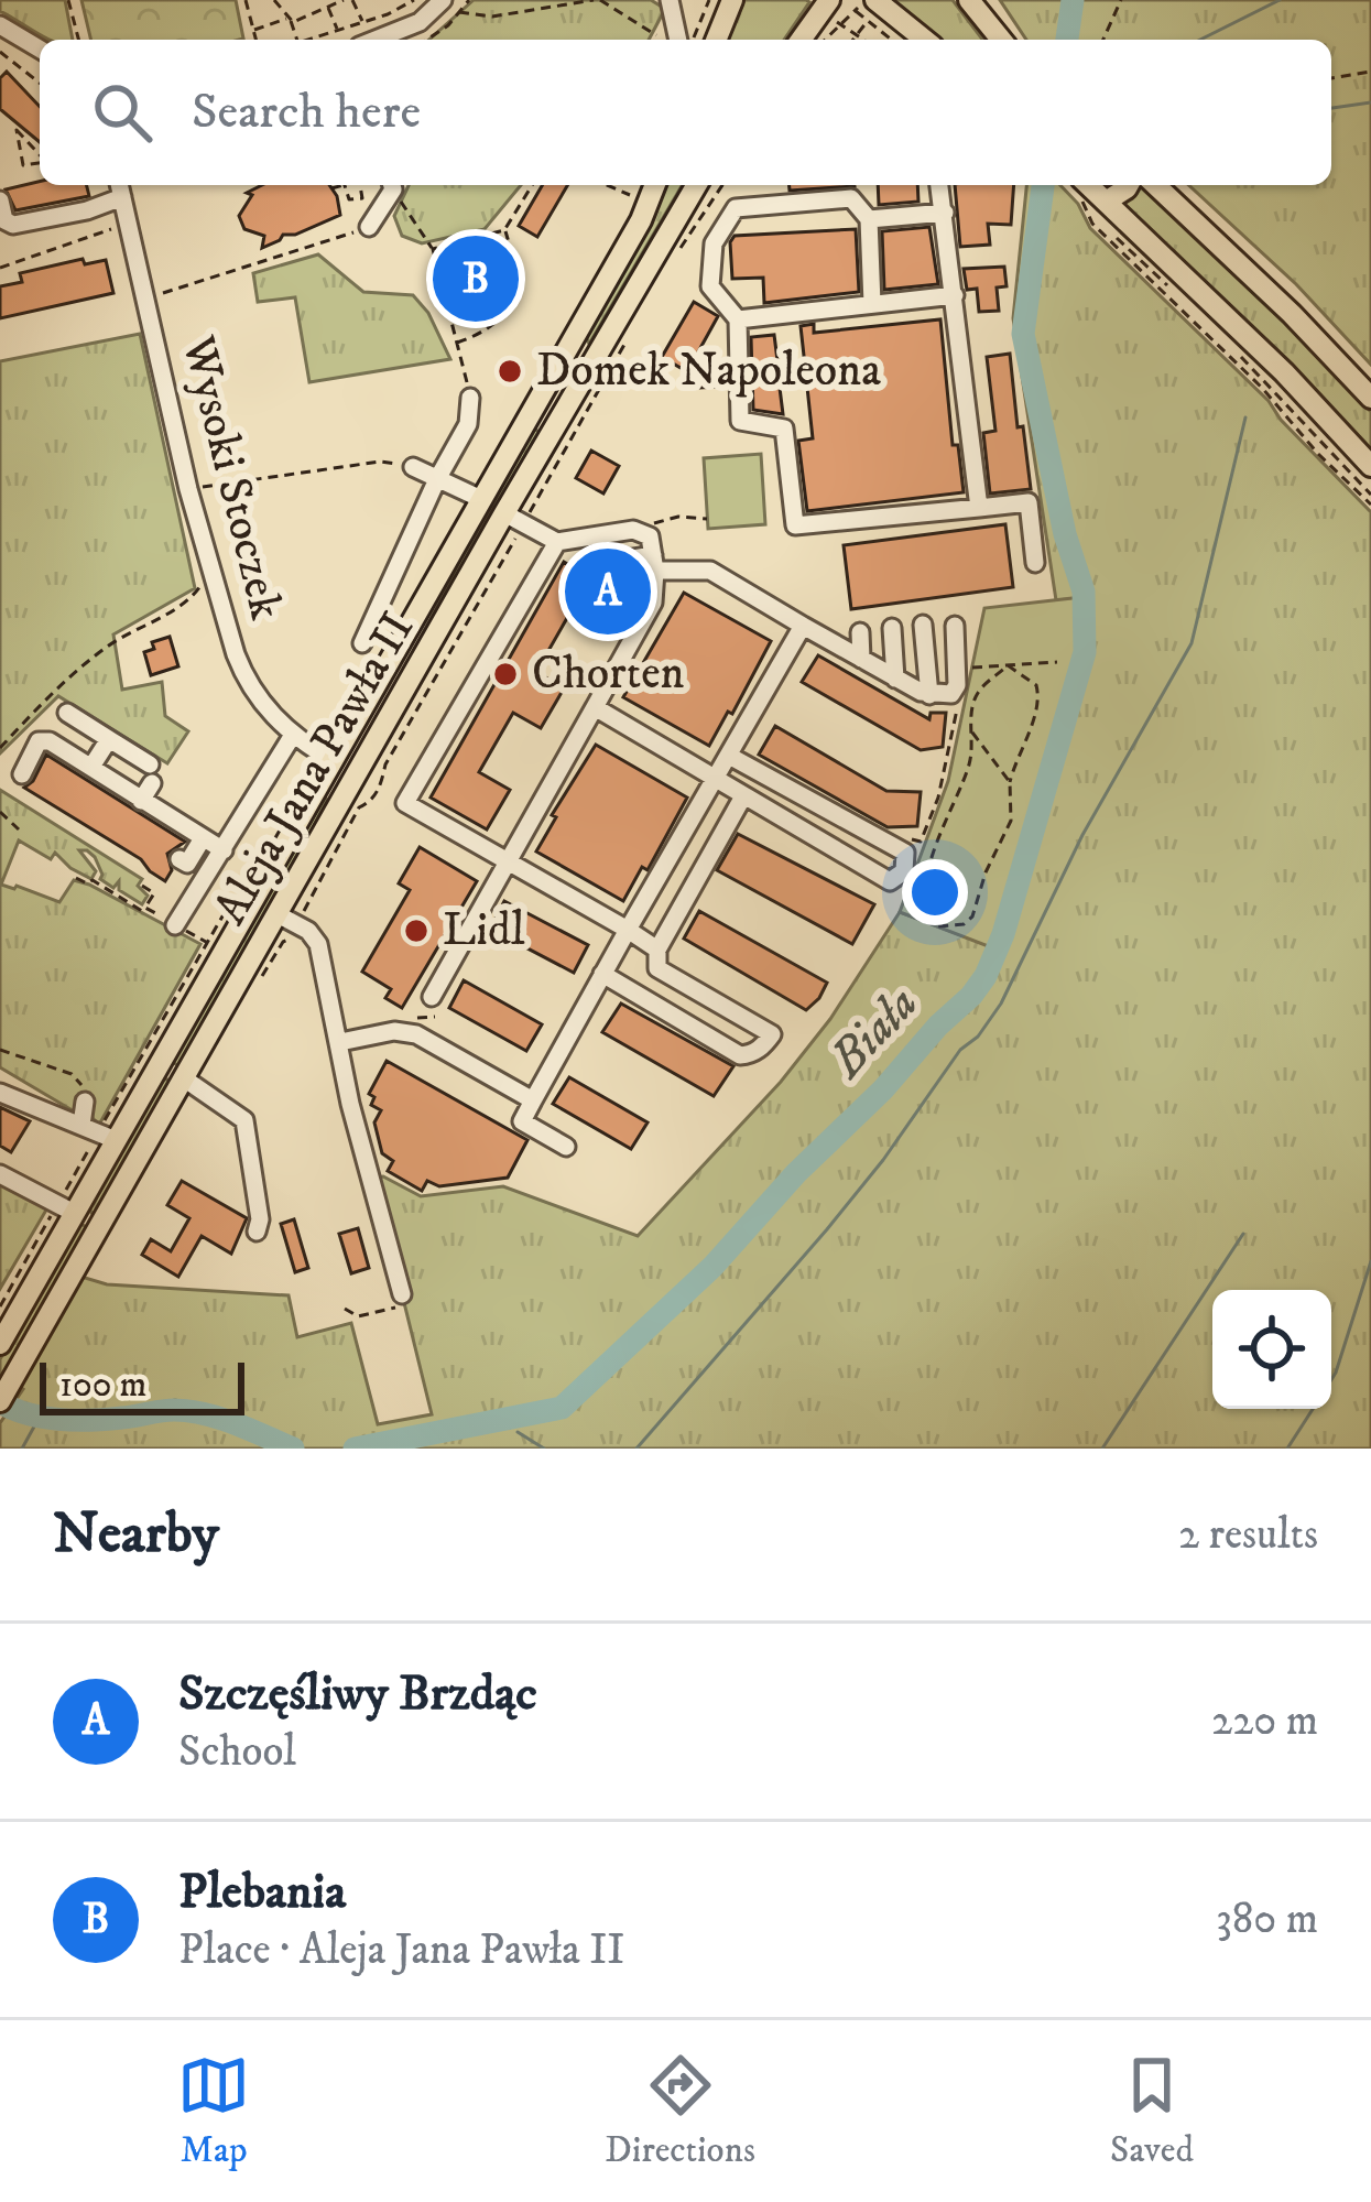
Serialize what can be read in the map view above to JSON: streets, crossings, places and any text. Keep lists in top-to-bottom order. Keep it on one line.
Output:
{"streets":{"main road":["Aleja Jana Pawła II"],"street":["Wysoki Stoczek"]},"crossings":[["Wysoki Stoczek","Aleja Jana Pawła II"]],"water":["Biała"],"places":["Domek Napoleona","Chorten","Lidl"],"scale_bar":"100 m","page":{"search":"Search here","pins":["B","A"],"scale":"100 m","heading":["Nearby","2 results"],"list":[{"mark":"A","name":"Szczęśliwy Brzdąc","note":"School","value":"220 m"},{"mark":"B","name":"Plebania","note":"Place · Aleja Jana Pawła II","value":"380 m"}],"nav":["Map","Directions","Saved"]}}
